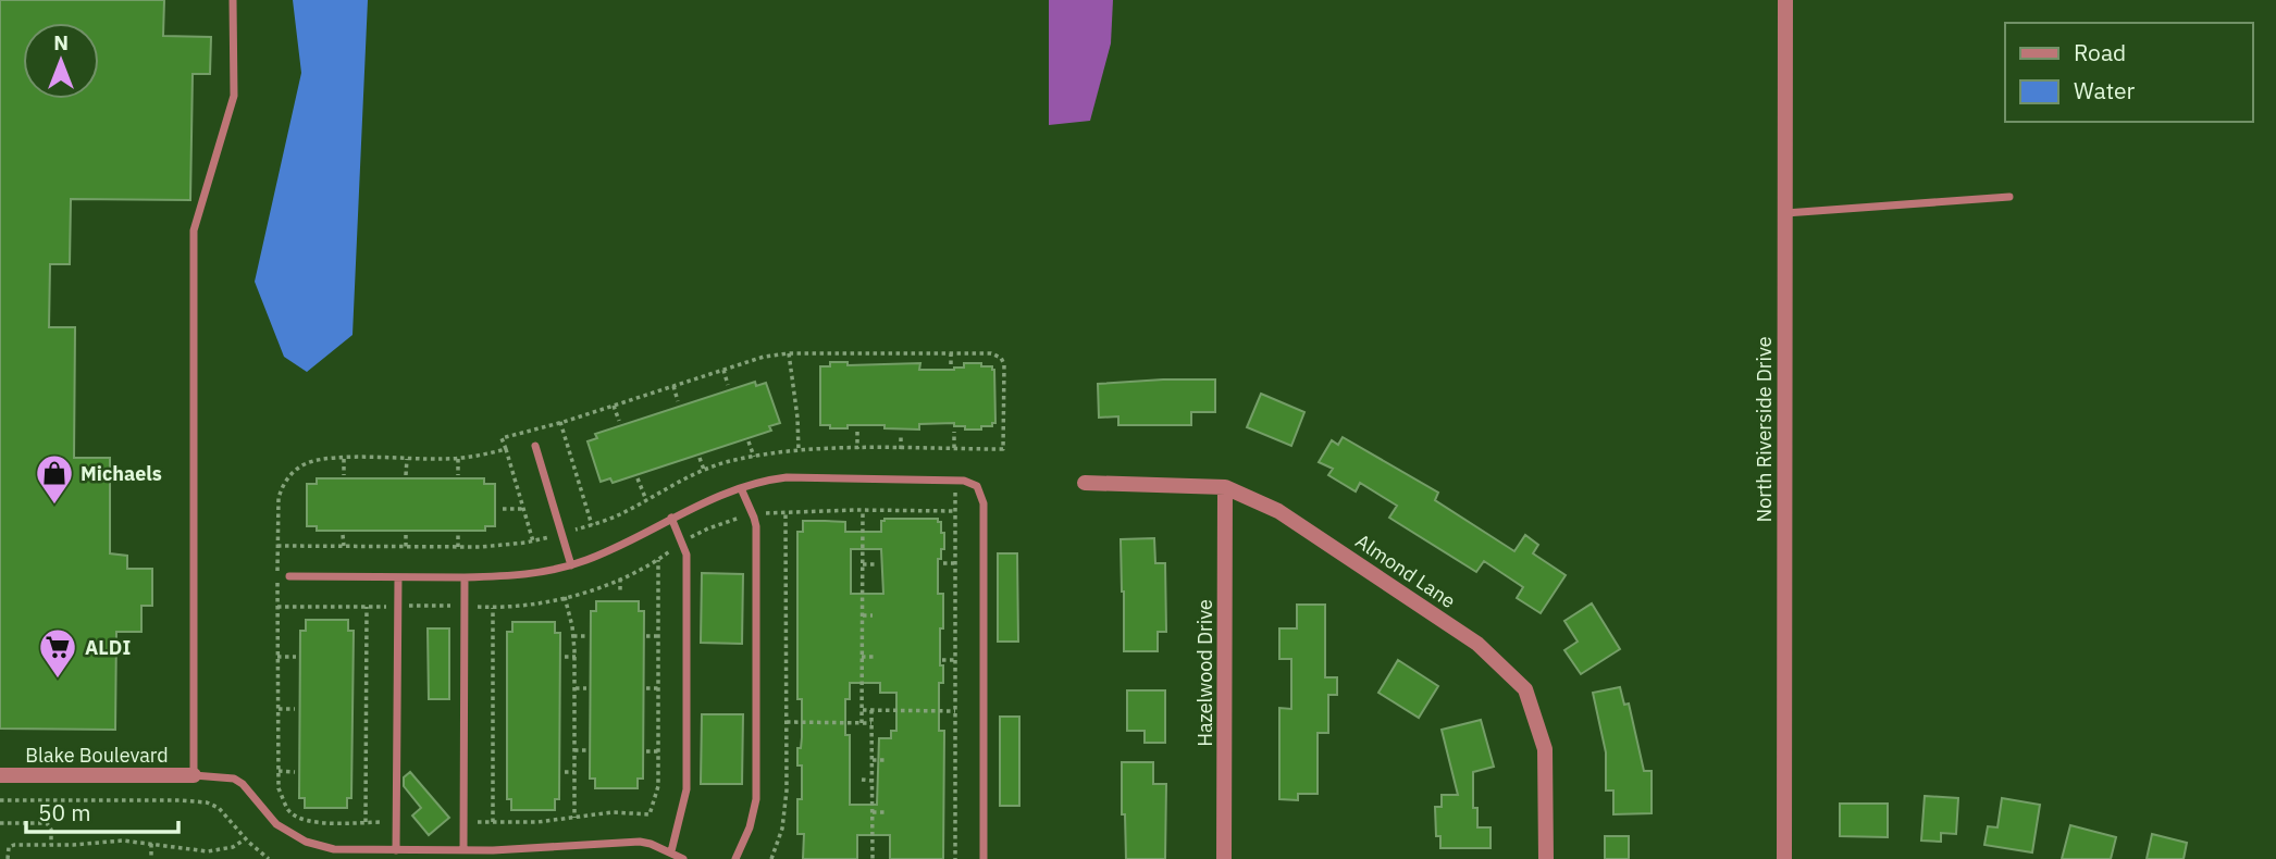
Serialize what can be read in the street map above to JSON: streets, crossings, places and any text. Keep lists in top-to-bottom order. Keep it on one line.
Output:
{"streets":{"street":["North Riverside Drive","Almond Lane","Hazelwood Drive","Blake Boulevard"]},"crossings":[["Almond Lane","Hazelwood Drive"]],"places":{"shop":["Michaels"],"supermarket":["ALDI"]},"legend":["Road","Water"],"scale_bar":"50 m","north":"top"}
